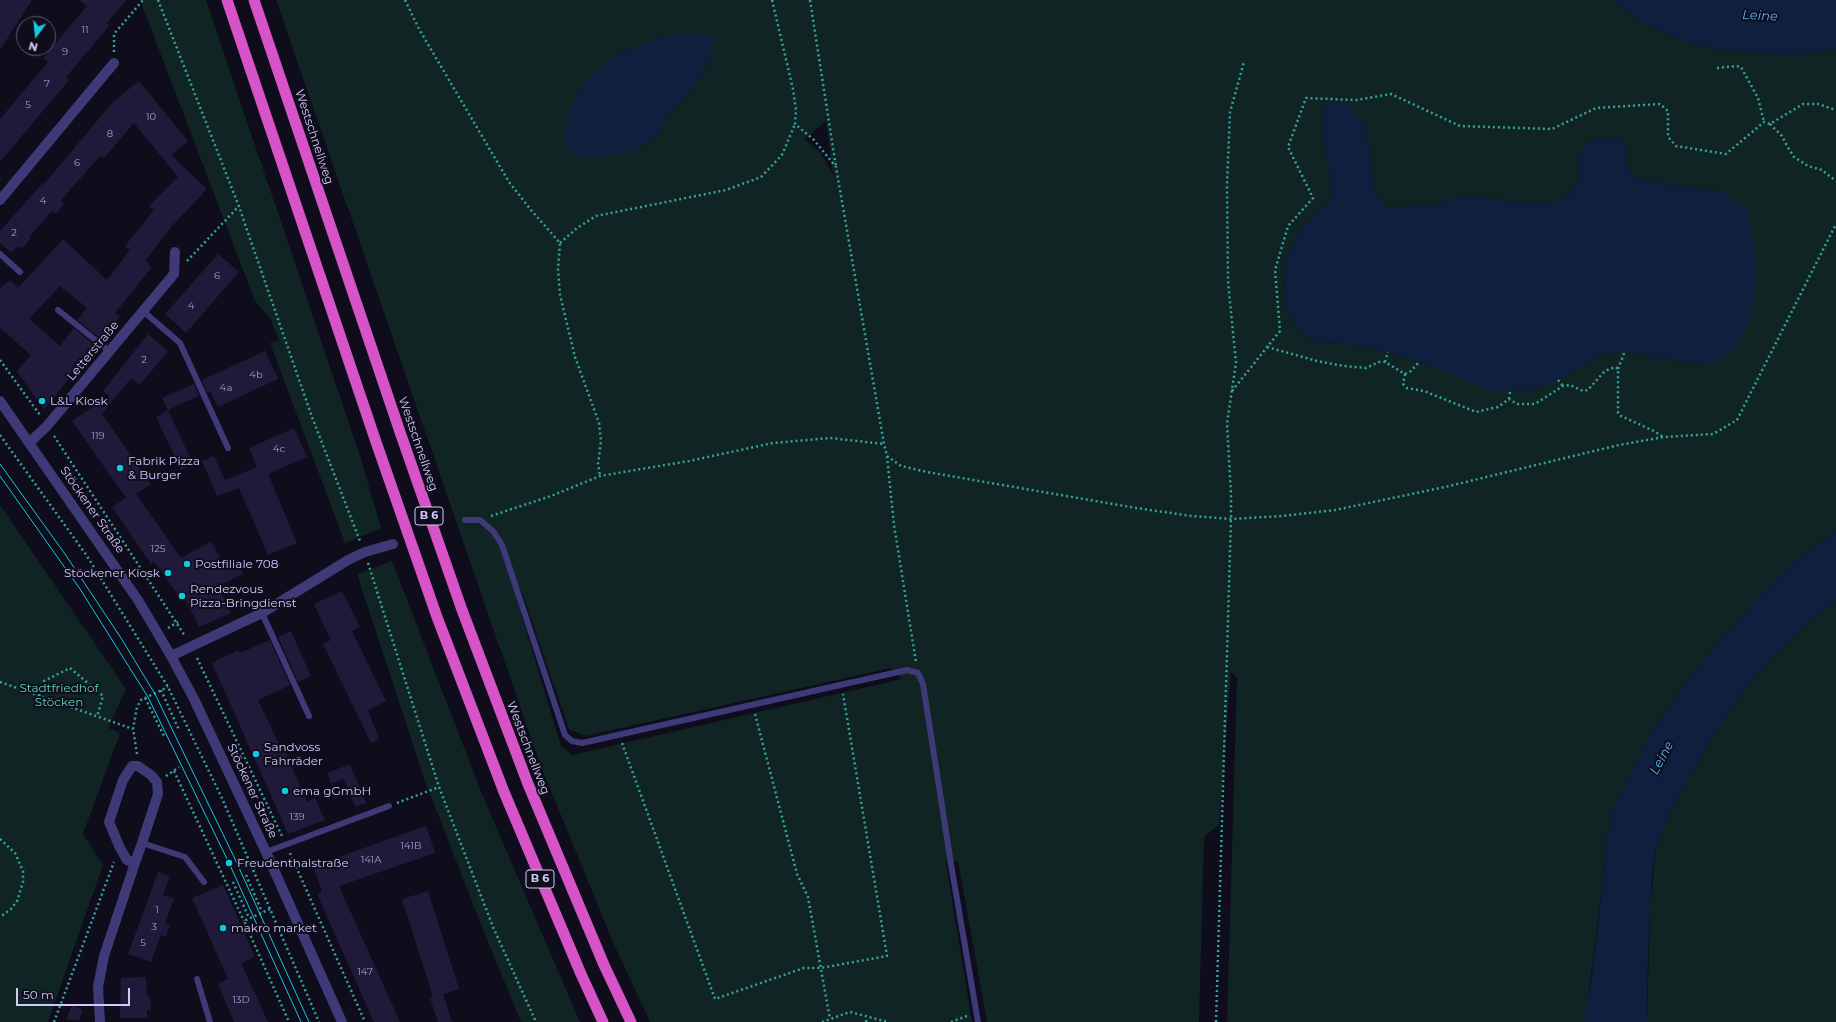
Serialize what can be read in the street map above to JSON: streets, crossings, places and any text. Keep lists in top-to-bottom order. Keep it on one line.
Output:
{"streets":{"highway":["Westschnellweg","B 6"],"street":["Letterstraße","Stöckener Straße"]},"crossings":[["Letterstraße","Stöckener Straße"]],"water":["Leine"],"parks":["Stadtfriedhof Stöcken"],"places":["L&L Kiosk","Fabrik Pizza & Burger","Postfiliale 708","Stöckener Kiosk","Rendezvous Pizza-Bringdienst","Sandvoss Fahrräder","ema gGmbH","Freudenthalstraße","makro market"],"house_numbers":["11","9","7","5","10","8","6","4","2","6","4","2","4b","4a","119","4c","125","139","141B","141A","1","3","5","147","13D"],"scale_bar":"50 m","north":"bottom"}
